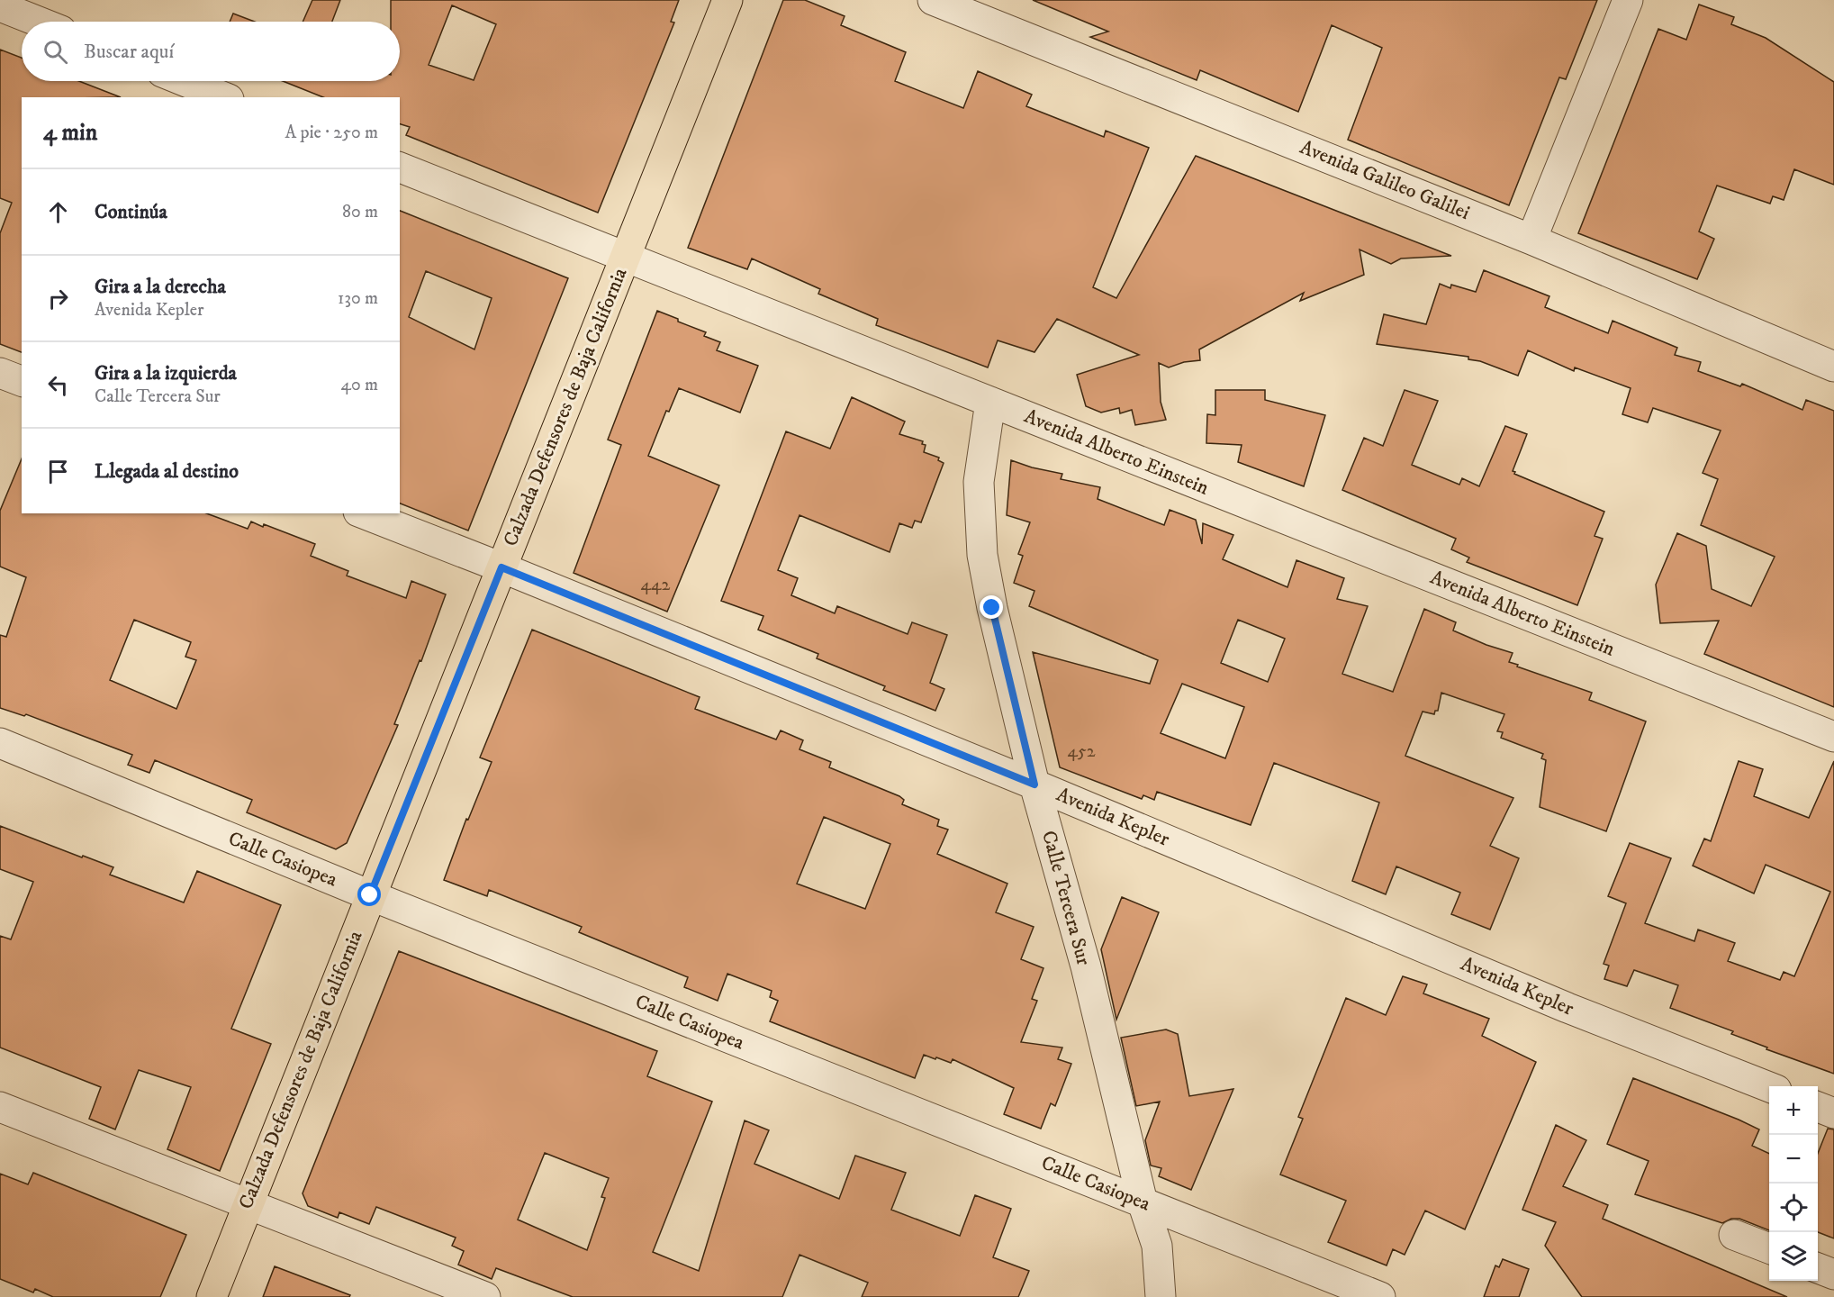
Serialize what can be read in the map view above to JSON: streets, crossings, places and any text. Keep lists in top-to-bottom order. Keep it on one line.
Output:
{"streets":{"main road":["Calzada Defensores de Baja California"],"street":["Avenida Galileo Galilei","Avenida Alberto Einstein","Avenida Kepler","Calle Casiopea","Calle Tercera Sur"]},"crossings":[["Calzada Defensores de Baja California","Avenida Alberto Einstein"],["Calzada Defensores de Baja California","Avenida Kepler"],["Calzada Defensores de Baja California","Calle Casiopea"],["Avenida Alberto Einstein","Calle Tercera Sur"],["Avenida Kepler","Calle Tercera Sur"],["Calle Casiopea","Calle Tercera Sur"]],"house_numbers":["442","452"],"page":{"search":"Buscar aquí","heading":["4 min","A pie · 250 m"],"list":[["Continúa","80 m"],["Gira a la derecha","Avenida Kepler","130 m"],["Gira a la izquierda","Calle Tercera Sur","40 m"],"Llegada al destino"],"map_buttons":["+","−"]}}
